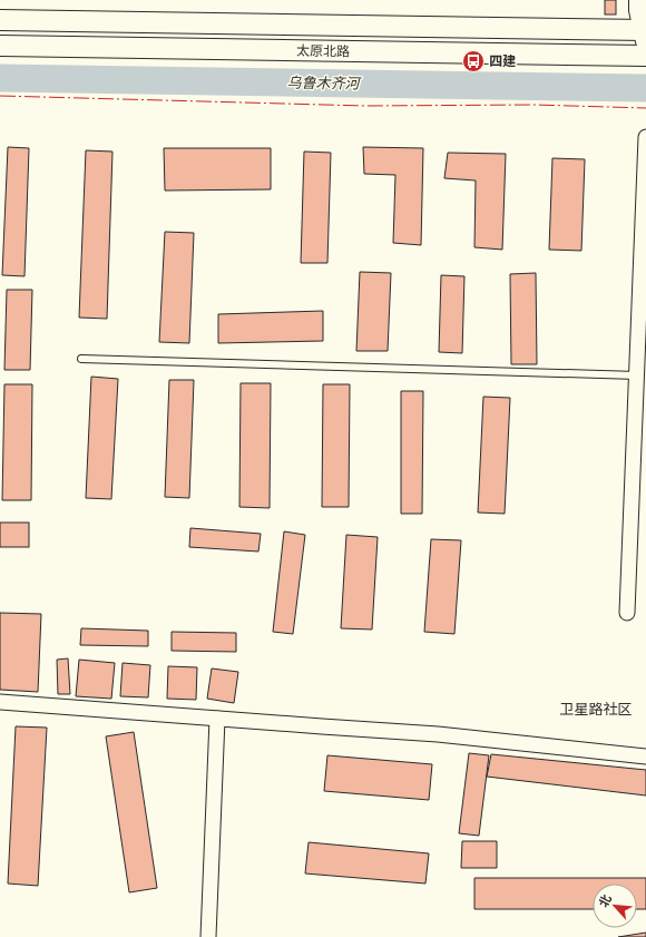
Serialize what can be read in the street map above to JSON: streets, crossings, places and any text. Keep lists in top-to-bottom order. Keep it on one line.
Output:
{"streets":{"main road":["太原北路"]},"districts":["卫星路社区"],"water":["乌鲁木齐河"],"places":{"bus stop":["四建"]},"north":"top left"}
